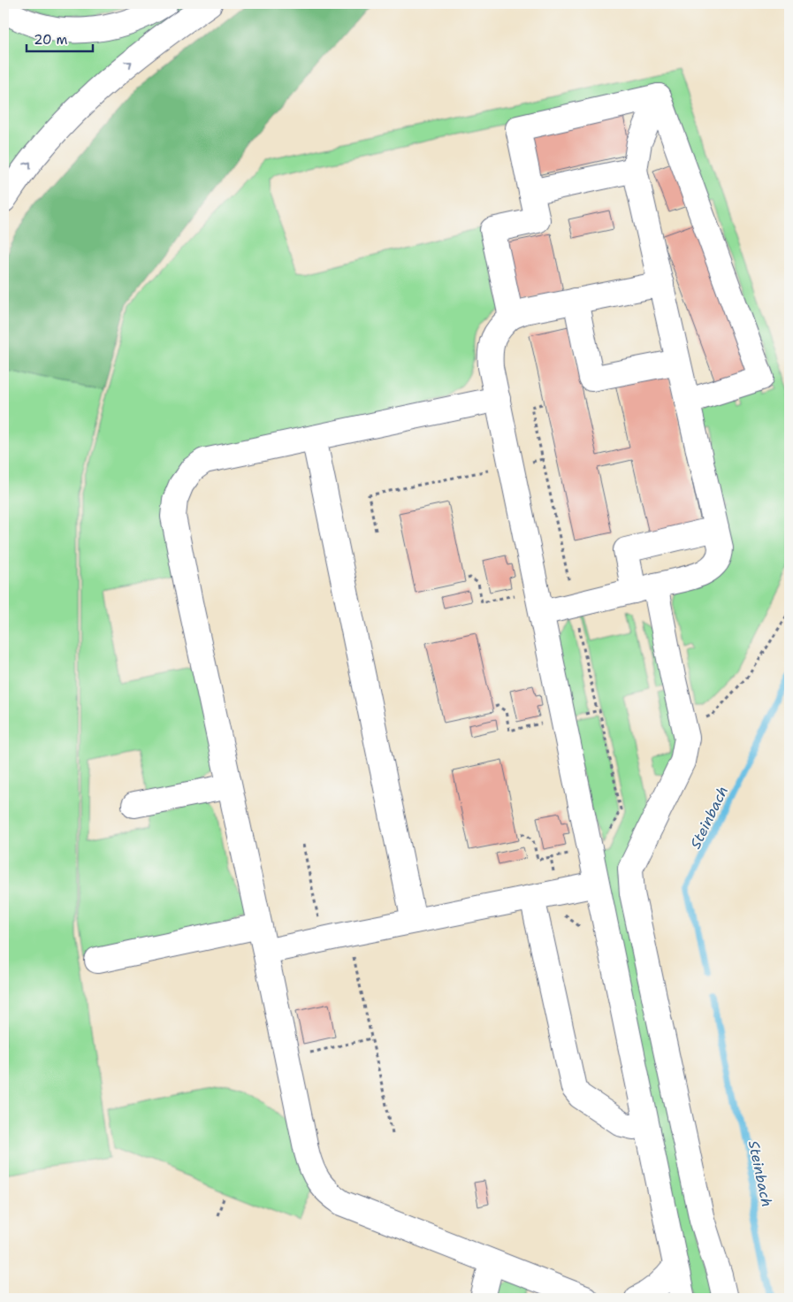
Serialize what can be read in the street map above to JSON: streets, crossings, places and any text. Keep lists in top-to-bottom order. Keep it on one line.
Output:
{"water":["Steinbach"],"scale_bar":"20 m"}
